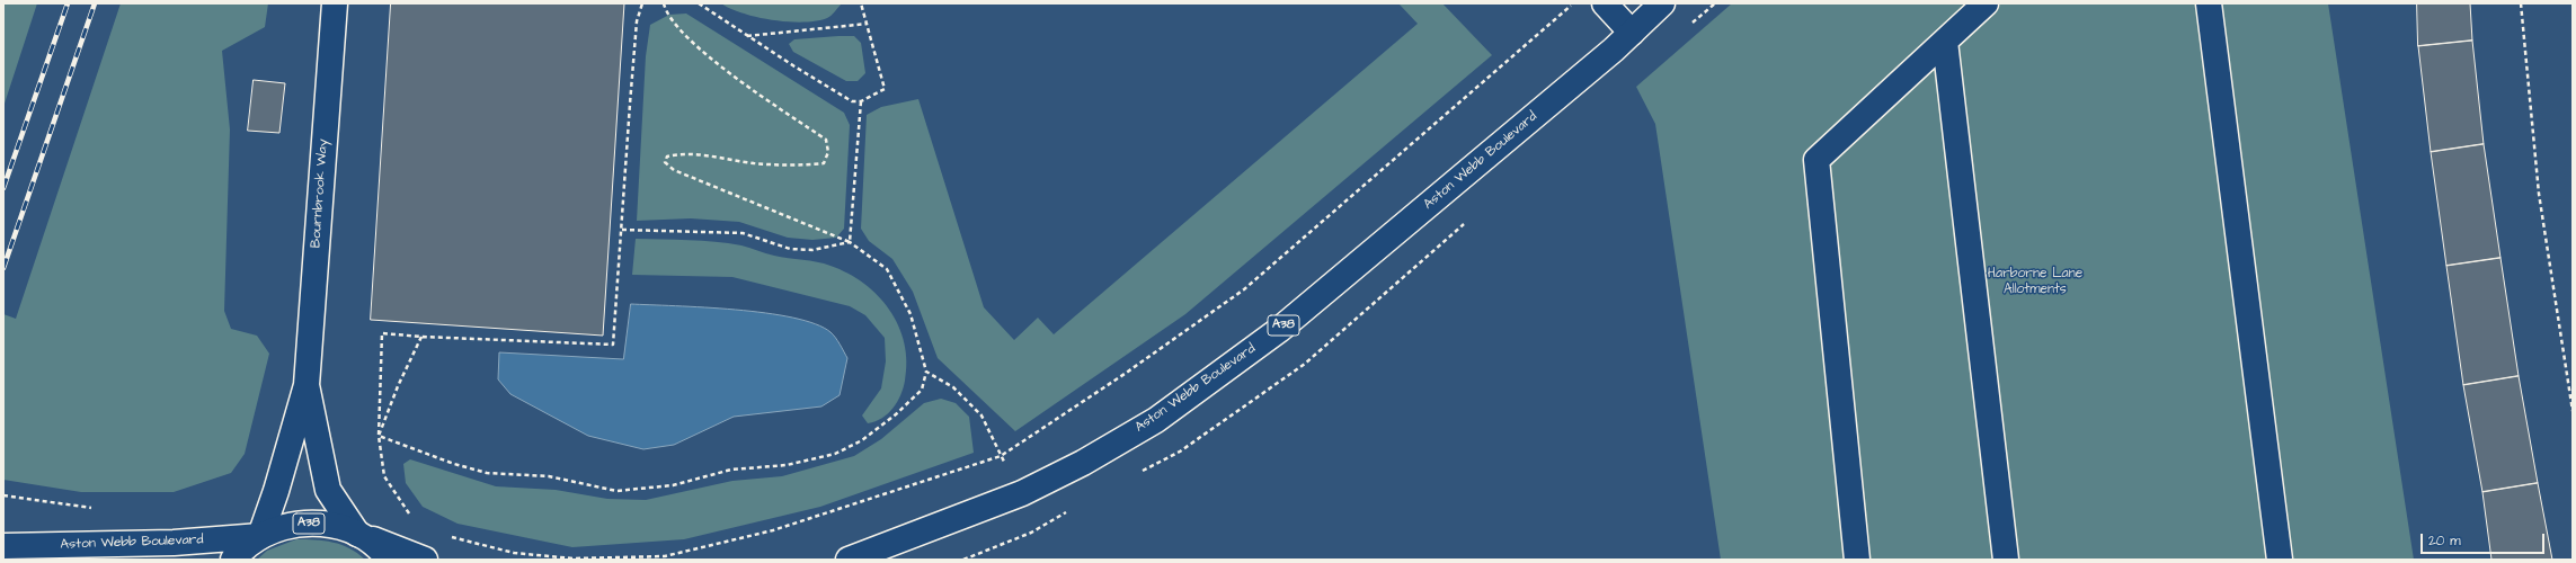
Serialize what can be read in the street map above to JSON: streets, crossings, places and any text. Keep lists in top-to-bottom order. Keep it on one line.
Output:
{"streets":{"main road":["Aston Webb Boulevard","Bournbrook Way","A38"]},"crossings":[["Aston Webb Boulevard","A38"]],"parks":["Harborne Lane Allotments"],"scale_bar":"20 m"}
